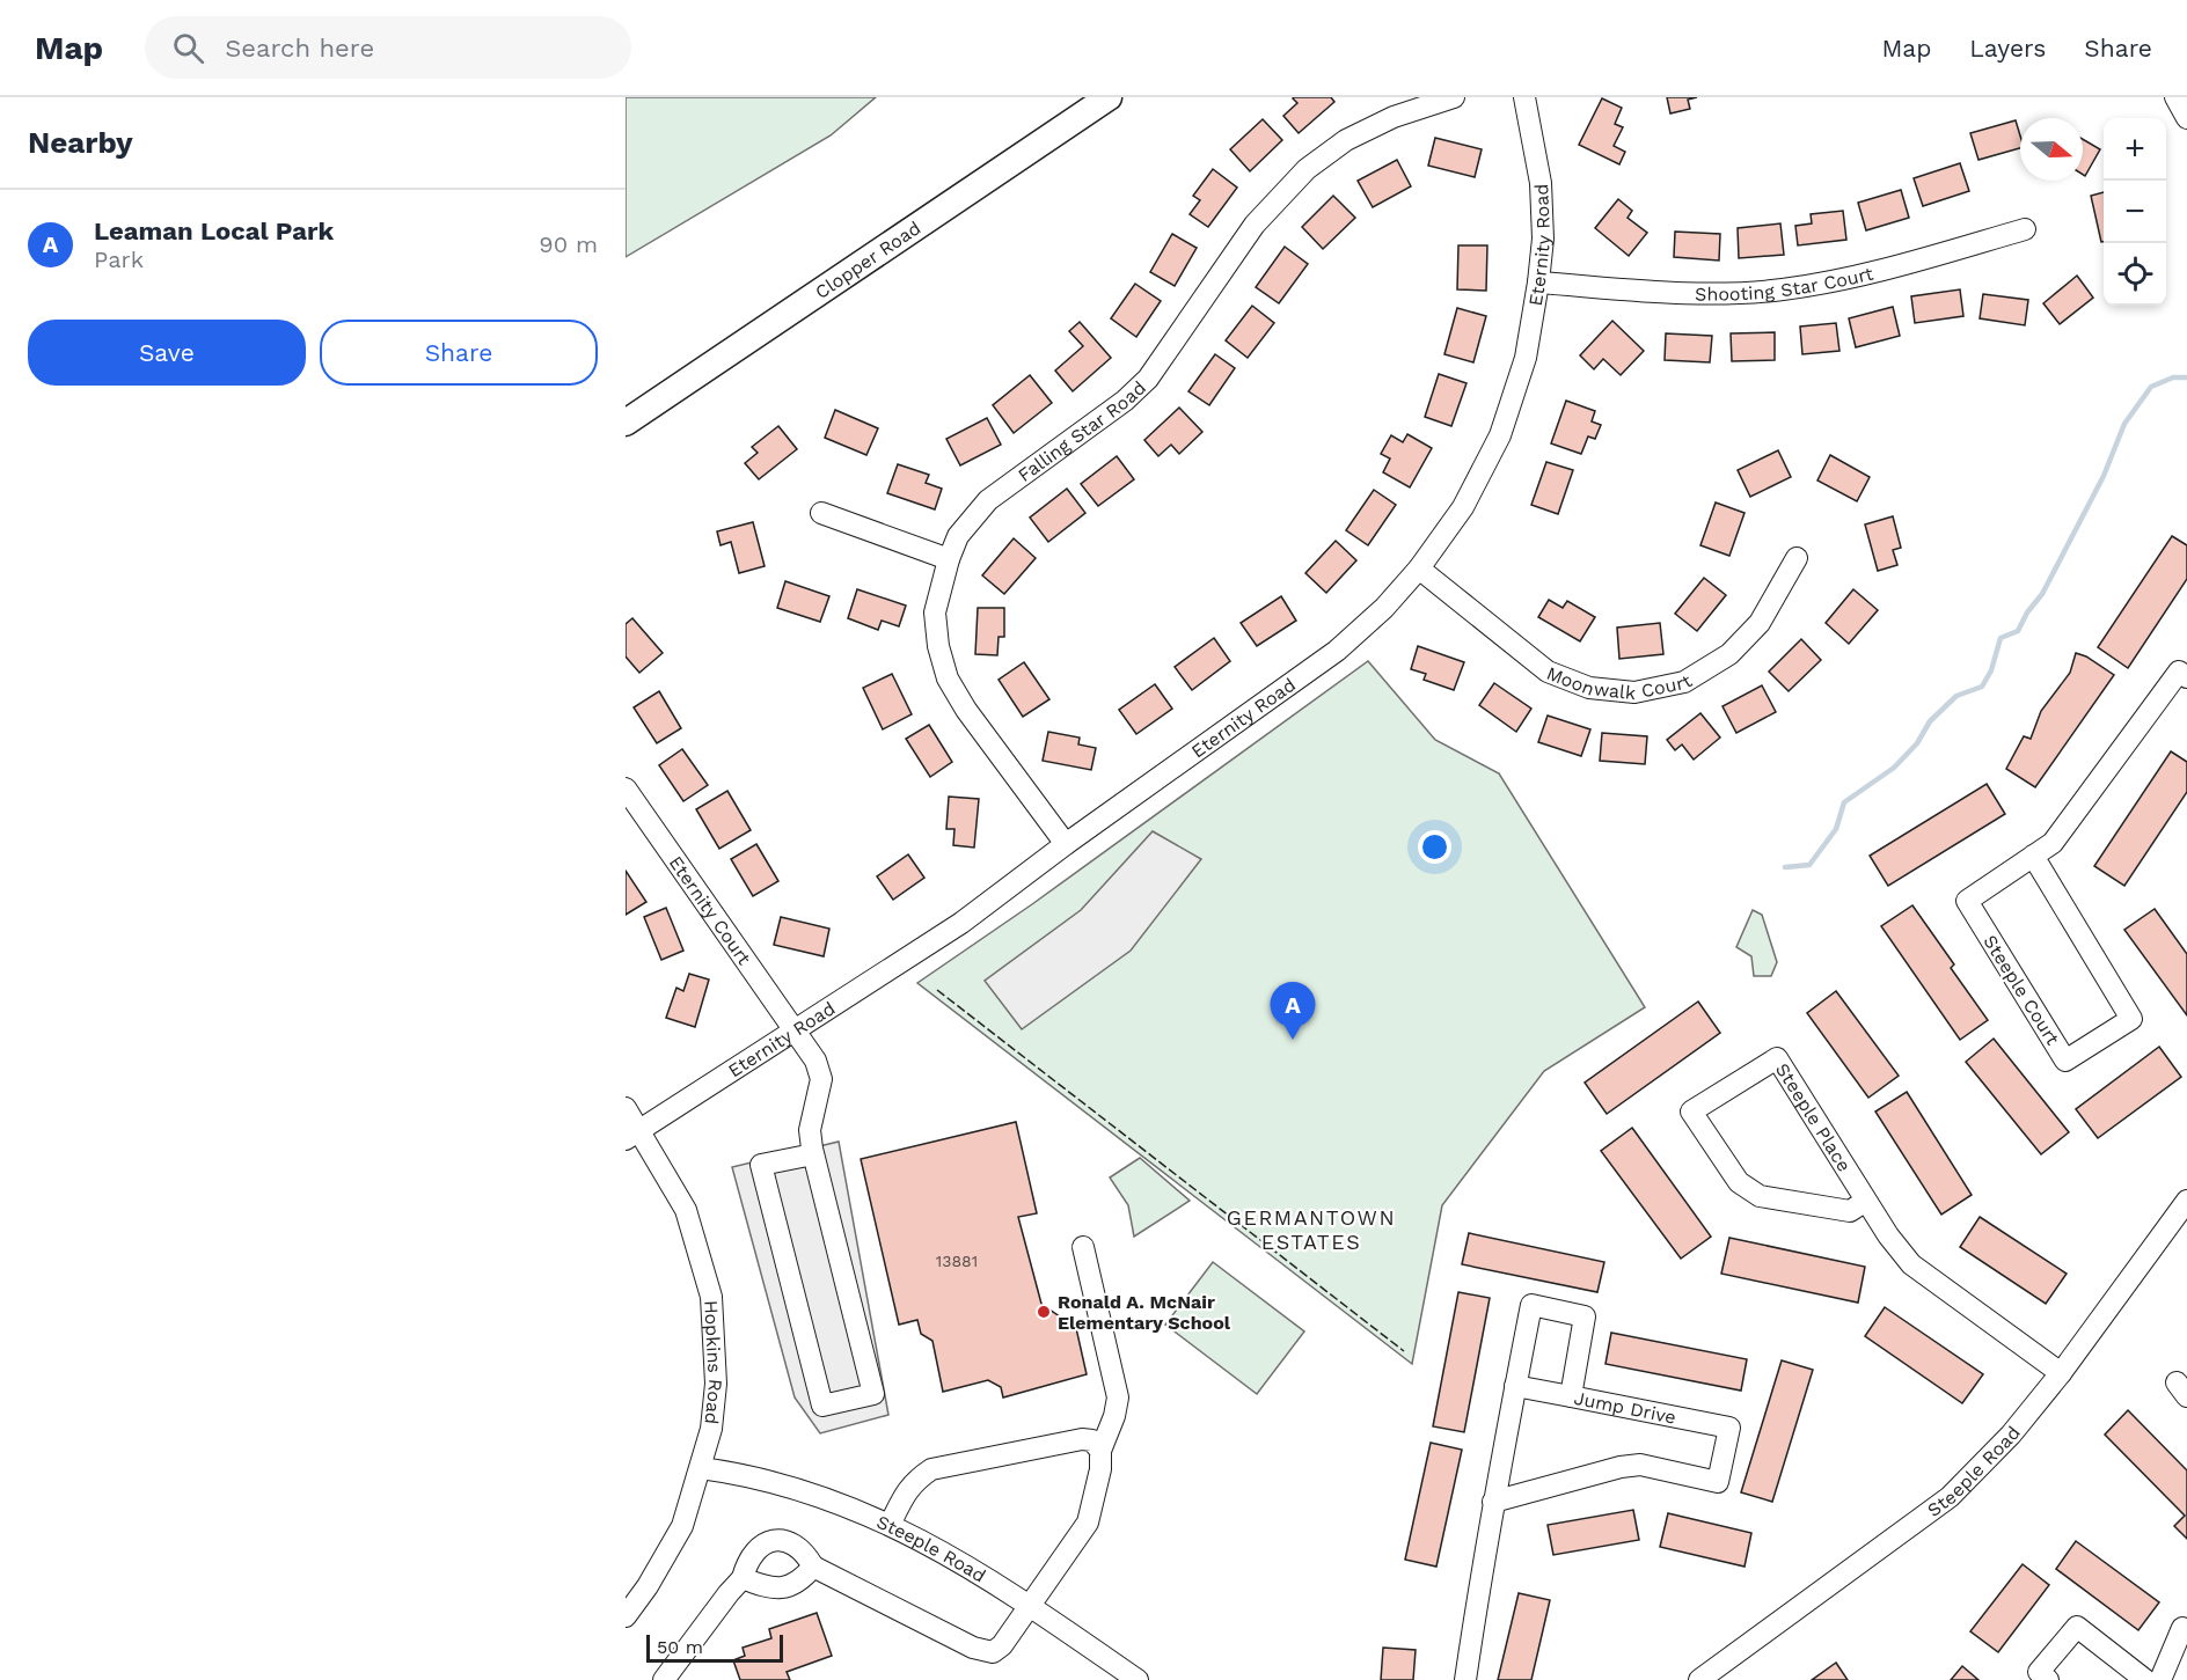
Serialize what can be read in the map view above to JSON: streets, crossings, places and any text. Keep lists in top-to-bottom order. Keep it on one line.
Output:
{"streets":{"main road":["Clopper Road"],"street":["Eternity Road","Shooting Star Court","Falling Star Road","Moonwalk Court","Eternity Court","Steeple Court","Steeple Place","Hopkins Road","Jump Drive","Steeple Road"]},"crossings":[["Eternity Road","Shooting Star Court"],["Eternity Road","Falling Star Road"],["Eternity Road","Moonwalk Court"],["Eternity Road","Eternity Court"],["Eternity Road","Hopkins Road"],["Steeple Place","Steeple Road"],["Hopkins Road","Steeple Road"]],"districts":["GERMANTOWN ESTATES"],"places":["Ronald A. McNair Elementary School"],"house_numbers":["13881"],"scale_bar":"50 m","north":"right","page":{"header":"Map","search":"Search here","nav":["Map","Layers","Share"],"heading":"Nearby","map_buttons":["+","−"],"list":[{"mark":"A","name":"Leaman Local Park","note":"Park","value":"90 m"}],"buttons":["Save","Share"],"pins":"A","scale":"50 m"}}
